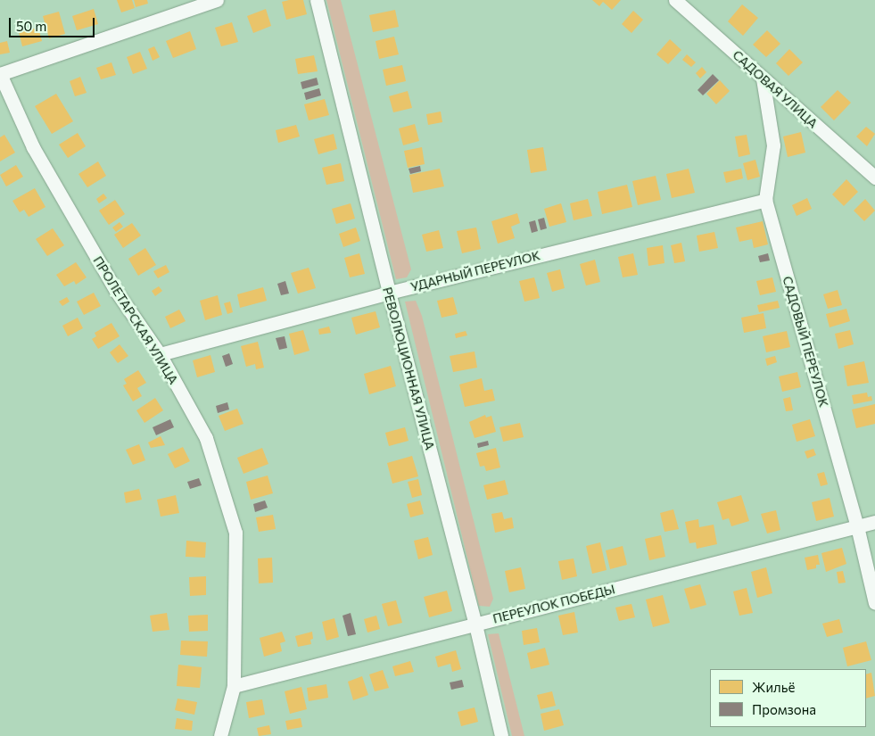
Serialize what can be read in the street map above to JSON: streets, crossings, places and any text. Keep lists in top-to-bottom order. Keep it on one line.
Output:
{"streets":{"street":["САДОВАЯ УЛИЦА","УДАРНЫЙ ПЕРЕУЛОК","ПРОЛЕТАРСКАЯ УЛИЦА","САДОВЫЙ ПЕРЕУЛОК","РЕВОЛЮЦИОННАЯ УЛИЦА","ПЕРЕУЛОК ПОБЕДЫ"]},"crossings":[["САДОВАЯ УЛИЦА","САДОВЫЙ ПЕРЕУЛОК"],["УДАРНЫЙ ПЕРЕУЛОК","ПРОЛЕТАРСКАЯ УЛИЦА"],["УДАРНЫЙ ПЕРЕУЛОК","САДОВЫЙ ПЕРЕУЛОК"],["УДАРНЫЙ ПЕРЕУЛОК","РЕВОЛЮЦИОННАЯ УЛИЦА"],["ПРОЛЕТАРСКАЯ УЛИЦА","ПЕРЕУЛОК ПОБЕДЫ"],["САДОВЫЙ ПЕРЕУЛОК","ПЕРЕУЛОК ПОБЕДЫ"],["РЕВОЛЮЦИОННАЯ УЛИЦА","ПЕРЕУЛОК ПОБЕДЫ"]],"legend":["Жильё","Промзона"],"scale_bar":"50 m"}
